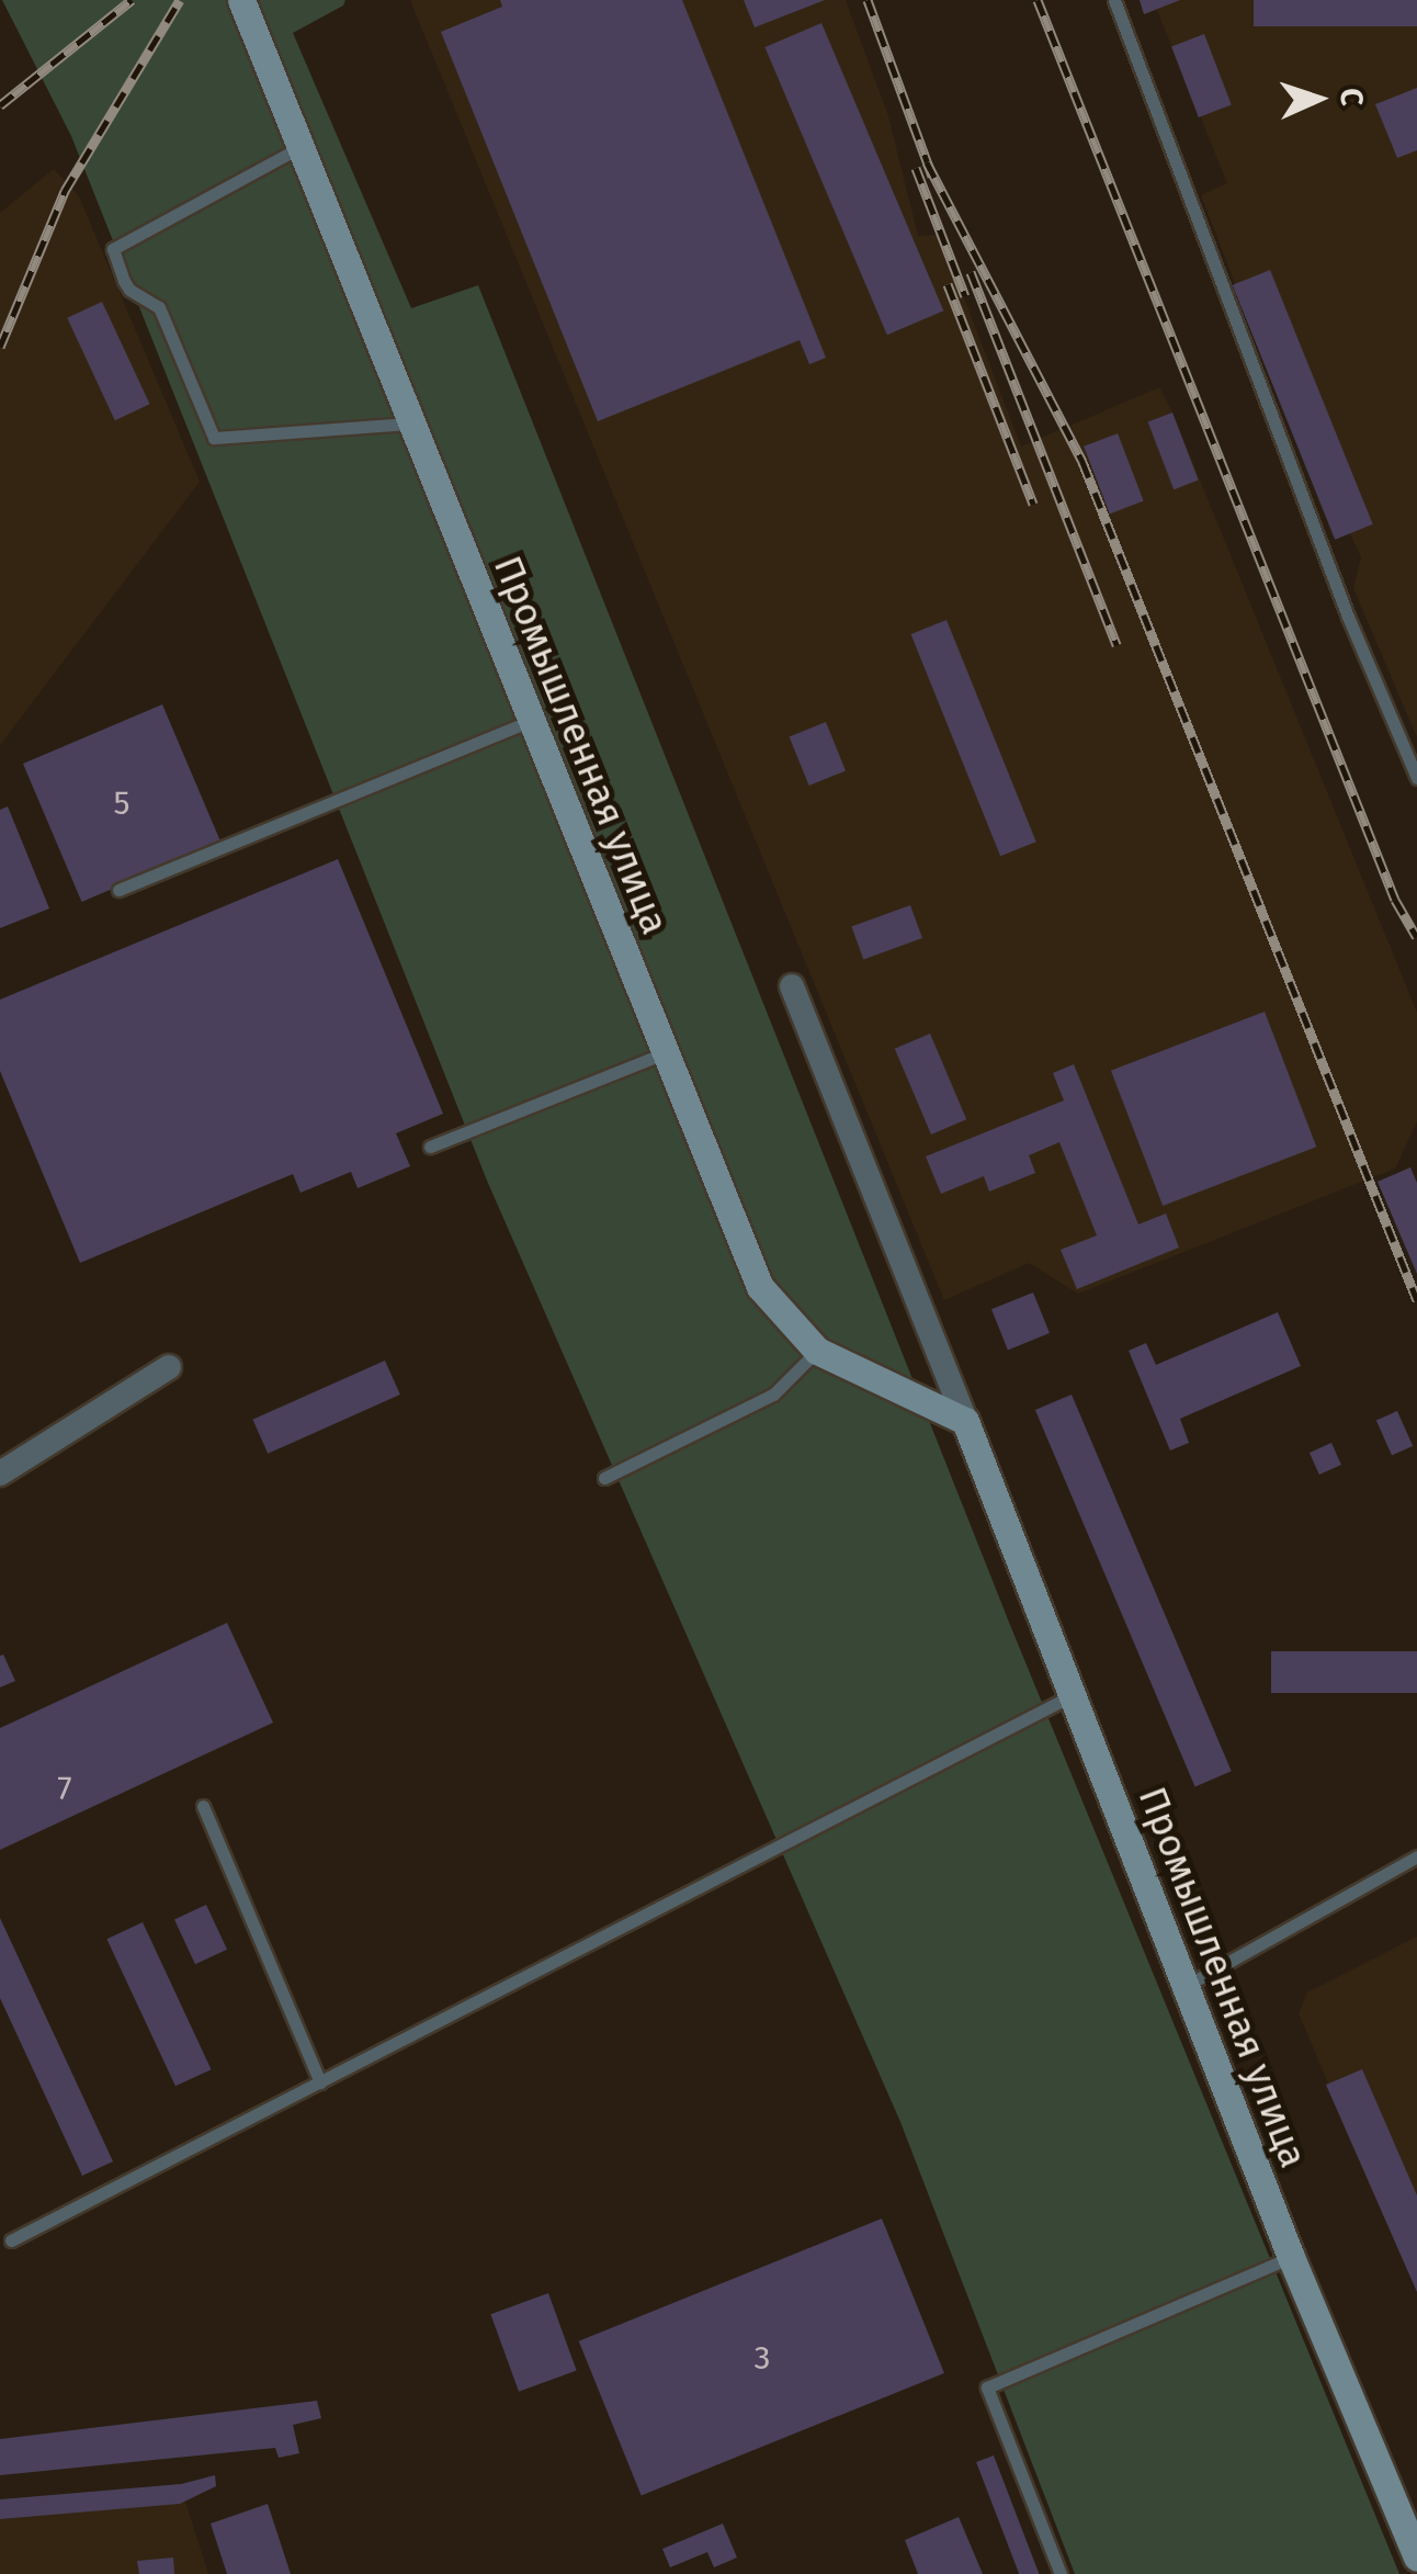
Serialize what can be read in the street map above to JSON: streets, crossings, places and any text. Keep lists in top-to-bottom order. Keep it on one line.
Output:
{"streets":{"street":["Промышленная улица"]},"house_numbers":["5","7","3"],"north":"right"}
